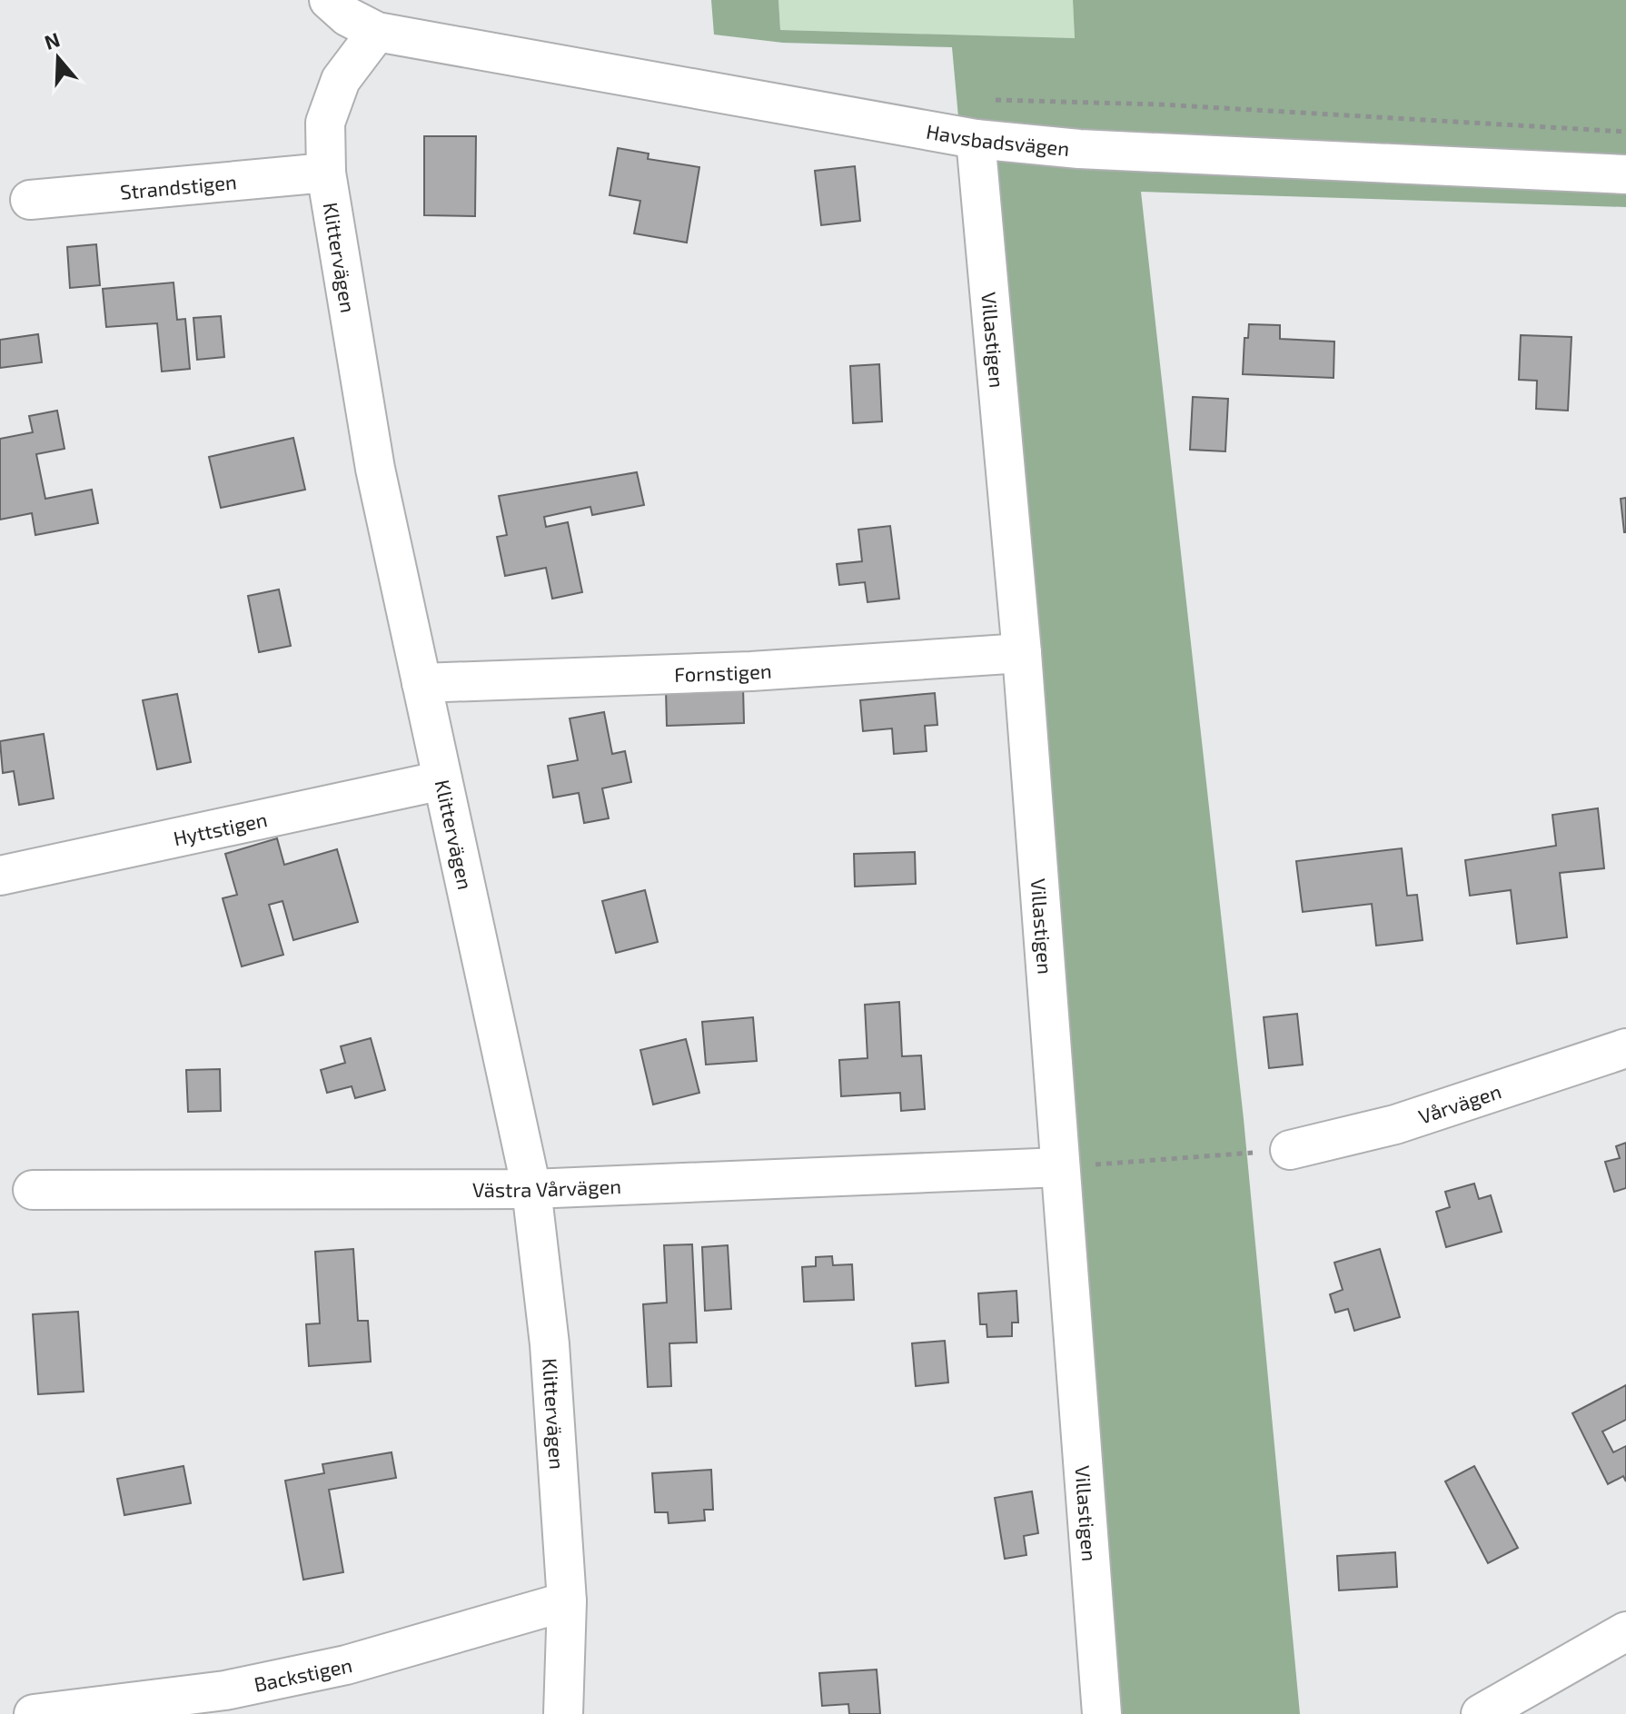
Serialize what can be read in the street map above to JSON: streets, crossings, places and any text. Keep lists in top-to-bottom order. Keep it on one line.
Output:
{"streets":{"street":["Havsbadsvägen","Strandstigen","Klittervägen","Villastigen","Fornstigen","Hyttstigen","Vårvägen","Västra Vårvägen","Backstigen"]},"crossings":[["Havsbadsvägen","Klittervägen"],["Havsbadsvägen","Villastigen"],["Strandstigen","Klittervägen"],["Klittervägen","Fornstigen"],["Klittervägen","Hyttstigen"],["Klittervägen","Västra Vårvägen"],["Klittervägen","Backstigen"],["Villastigen","Fornstigen"],["Villastigen","Västra Vårvägen"]],"north":"top"}
